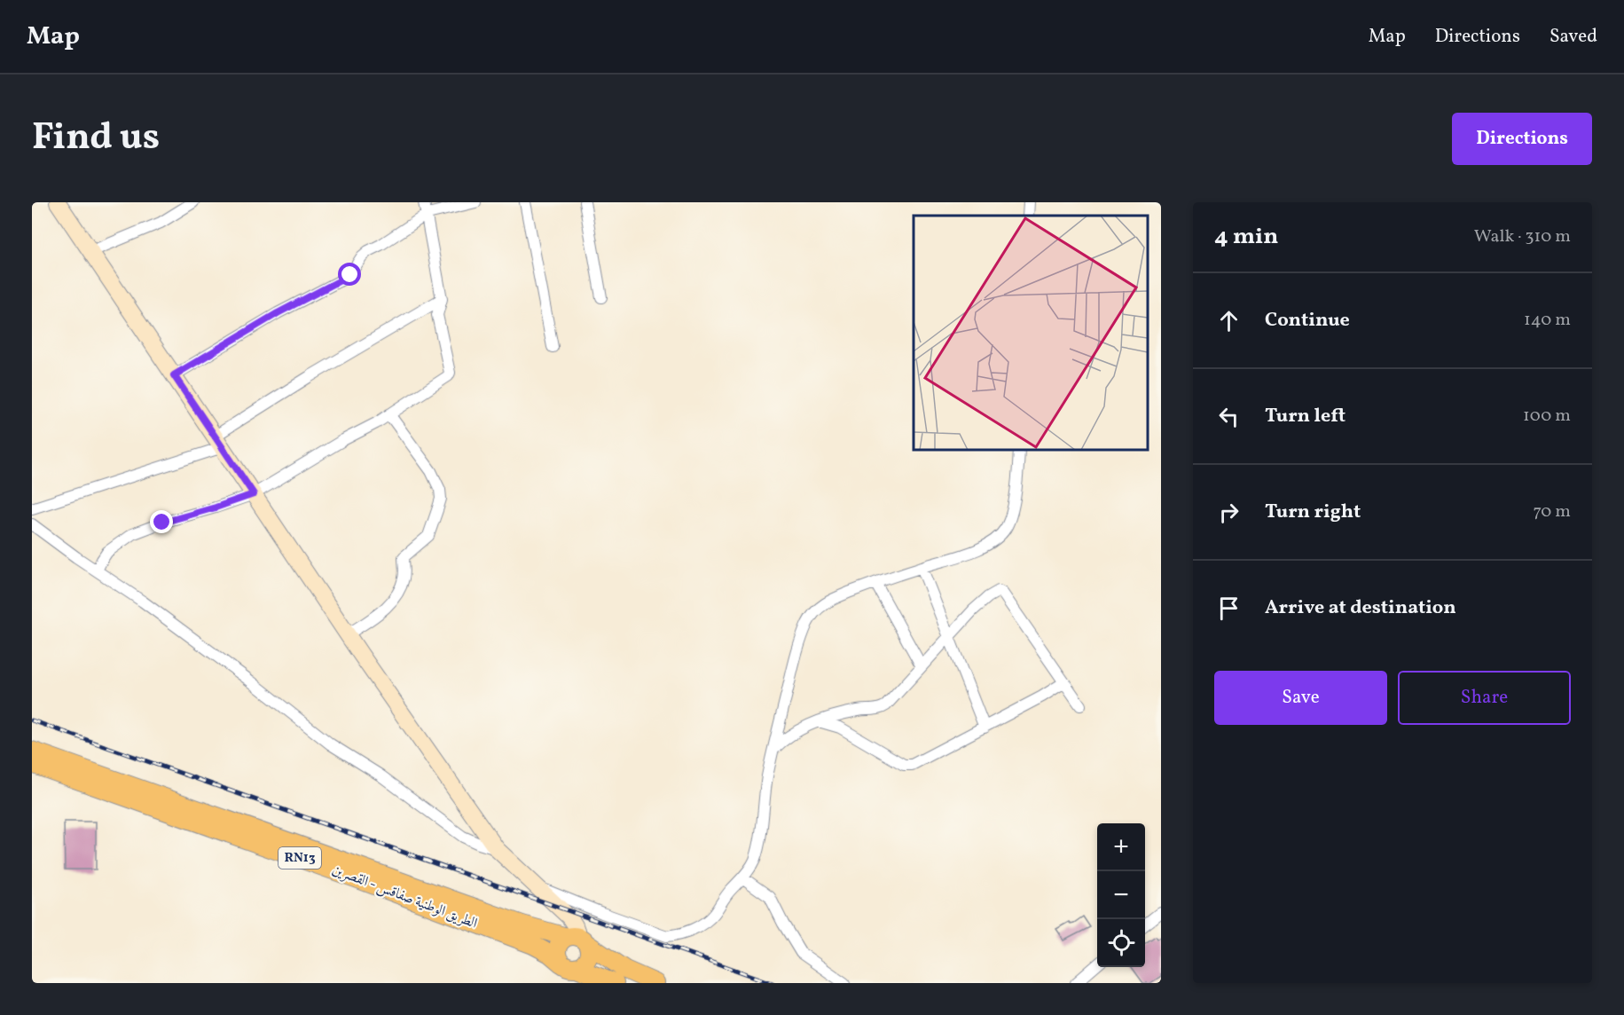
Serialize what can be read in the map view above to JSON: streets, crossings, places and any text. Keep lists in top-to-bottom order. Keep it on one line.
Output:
{"streets":{"main road":["RN13","الطريق الوطنية صفاقس - القصرين"]},"page":{"header":"Map","nav":["Map","Directions","Saved"],"title":"Find us","buttons":["Directions",["Save","Share"]],"heading":["4 min","Walk · 310 m"],"list":[["Continue","140 m"],["Turn left","100 m"],["Turn right","70 m"],"Arrive at destination"],"map_buttons":["+","−"]}}
